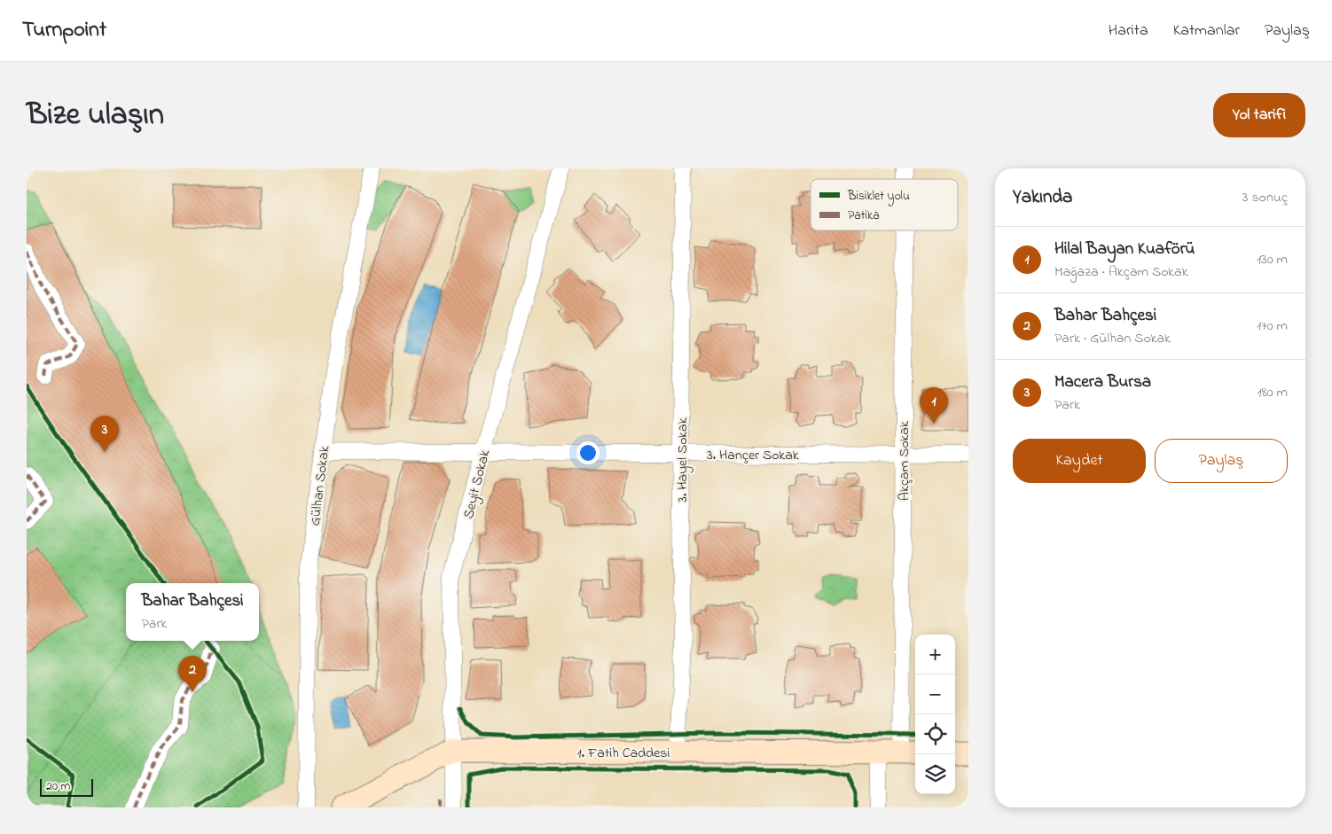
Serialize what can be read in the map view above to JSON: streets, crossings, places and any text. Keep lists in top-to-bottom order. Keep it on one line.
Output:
{"streets":{"street":["3. Hançer Sokak","3. Hayel Sokak","Akçam Sokak","Seyit Sokak","Gülhan Sokak","1. Fatih Caddesi"]},"crossings":[["3. Hançer Sokak","3. Hayel Sokak"],["3. Hançer Sokak","Akçam Sokak"],["3. Hançer Sokak","Seyit Sokak"],["3. Hançer Sokak","Gülhan Sokak"],["3. Hayel Sokak","1. Fatih Caddesi"],["Akçam Sokak","1. Fatih Caddesi"],["Seyit Sokak","1. Fatih Caddesi"]],"legend":["Bisiklet yolu","Patika"],"scale_bar":"20 m","page":{"header":"Turnpoint","nav":["Harita","Katmanlar","Paylaş"],"title":"Bize ulaşın","buttons":["Yol tarifi",["Kaydet","Paylaş"]],"heading":["Yakında","3 sonuç"],"list":[{"mark":"1","name":"Hilal Bayan Kuaförü","note":"Mağaza · Akçam Sokak","value":"130 m"},{"mark":"2","name":"Bahar Bahçesi","note":"Park · Gülhan Sokak","value":"170 m"},{"mark":"3","name":"Macera Bursa","note":"Park","value":"180 m"}],"pins":["1","3","2"],"popup":["Bahar Bahçesi","Park"],"map_buttons":["+","−"],"scale":"20 m"}}
